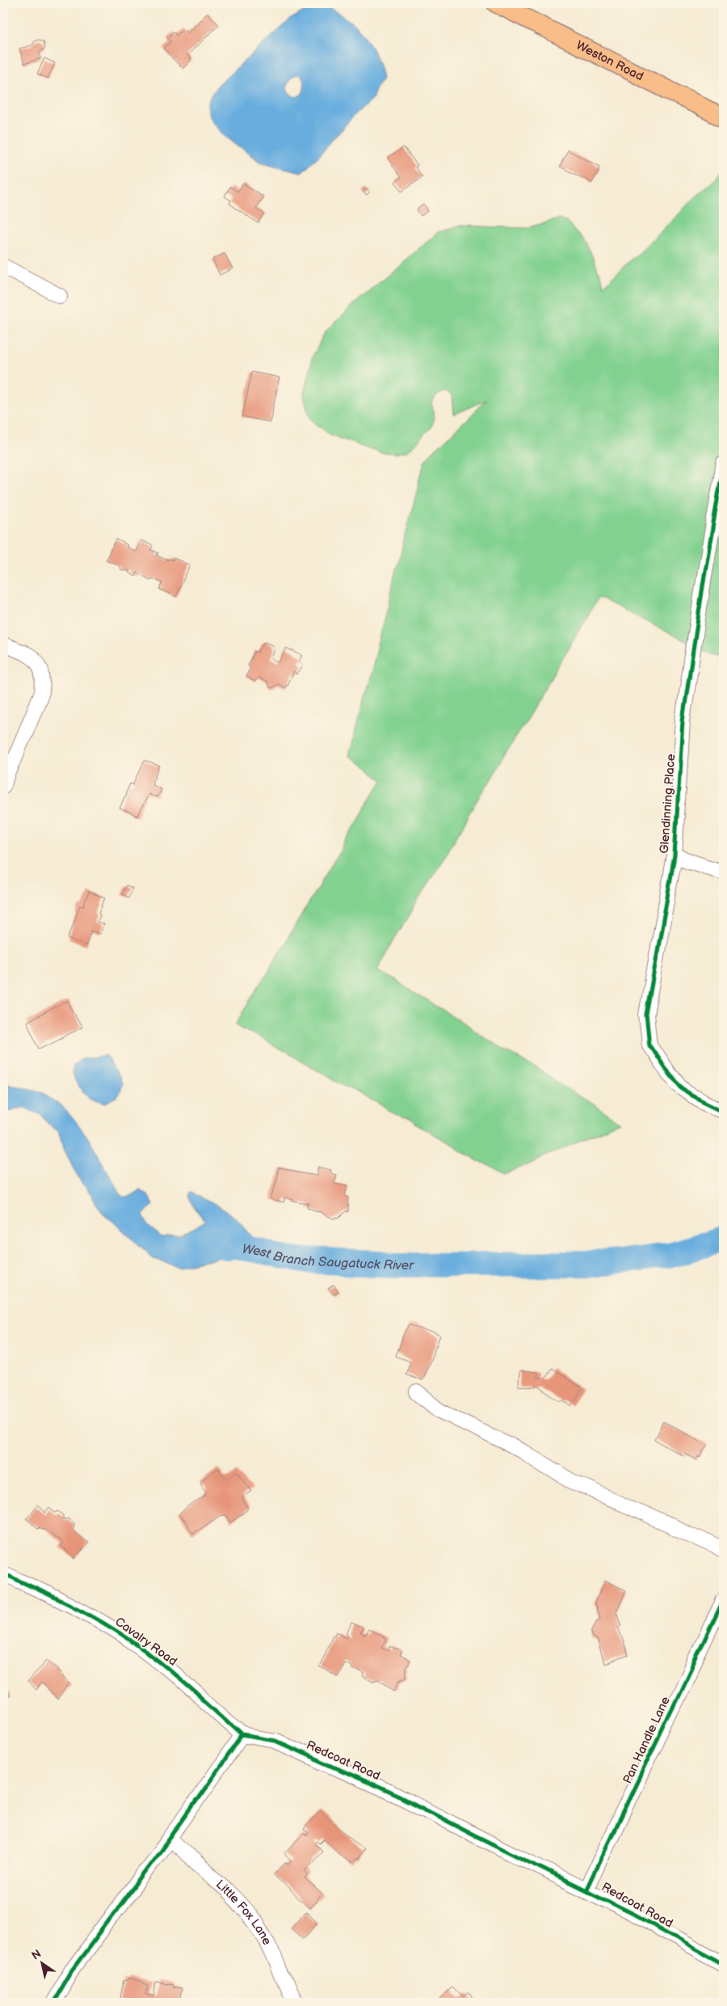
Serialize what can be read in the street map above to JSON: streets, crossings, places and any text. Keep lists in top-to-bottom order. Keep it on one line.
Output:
{"streets":{"main road":["Weston Road"],"street":["Glendinning Place","Cavalry Road","Pan Handle Lane","Redcoat Road","Little Fox Lane"]},"crossings":[["Cavalry Road","Redcoat Road"],["Pan Handle Lane","Redcoat Road"]],"water":["West Branch Saugatuck River"],"north":"top left"}
